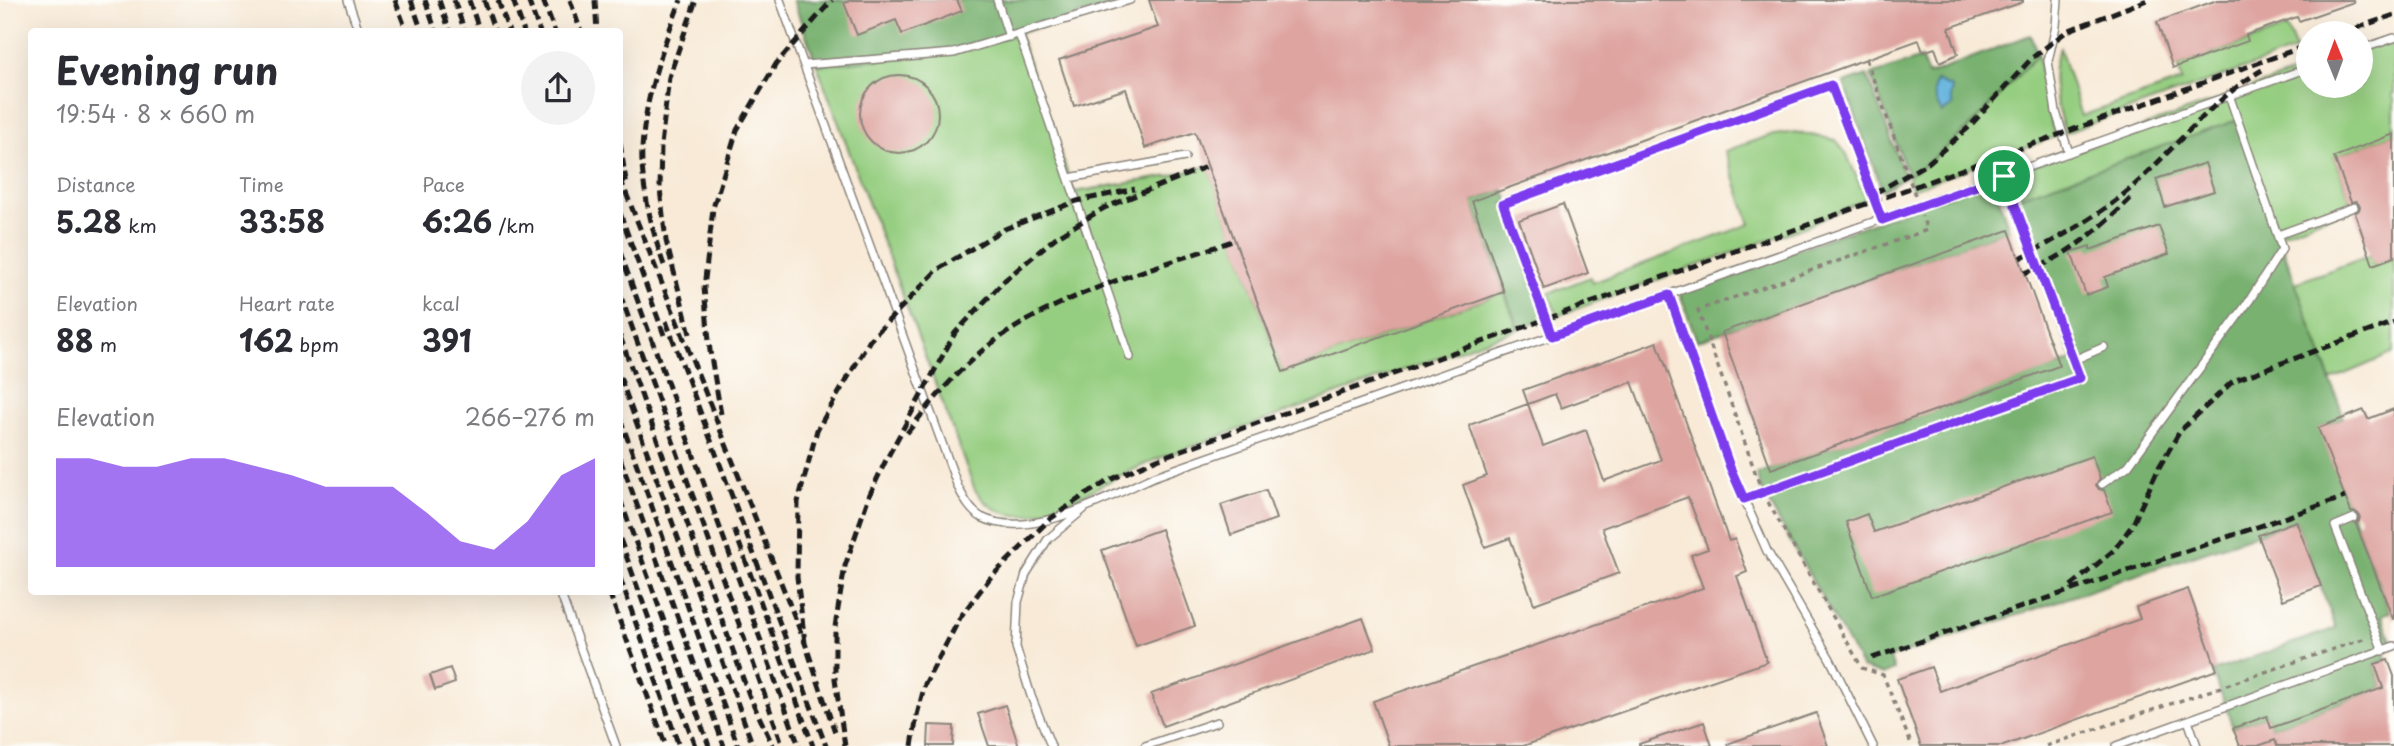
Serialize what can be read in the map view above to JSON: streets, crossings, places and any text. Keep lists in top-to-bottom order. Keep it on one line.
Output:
{"north":"top","page":{"heading":["Evening run","19:54 · 8 × 660 m"],"stats":[["Distance","5.28 km"],["Time","33:58"],["Pace","6:26 /km"],["Elevation","88 m"],["Heart rate","162 bpm"],["kcal","391"]],"chart":["Elevation","266–276 m"]}}
